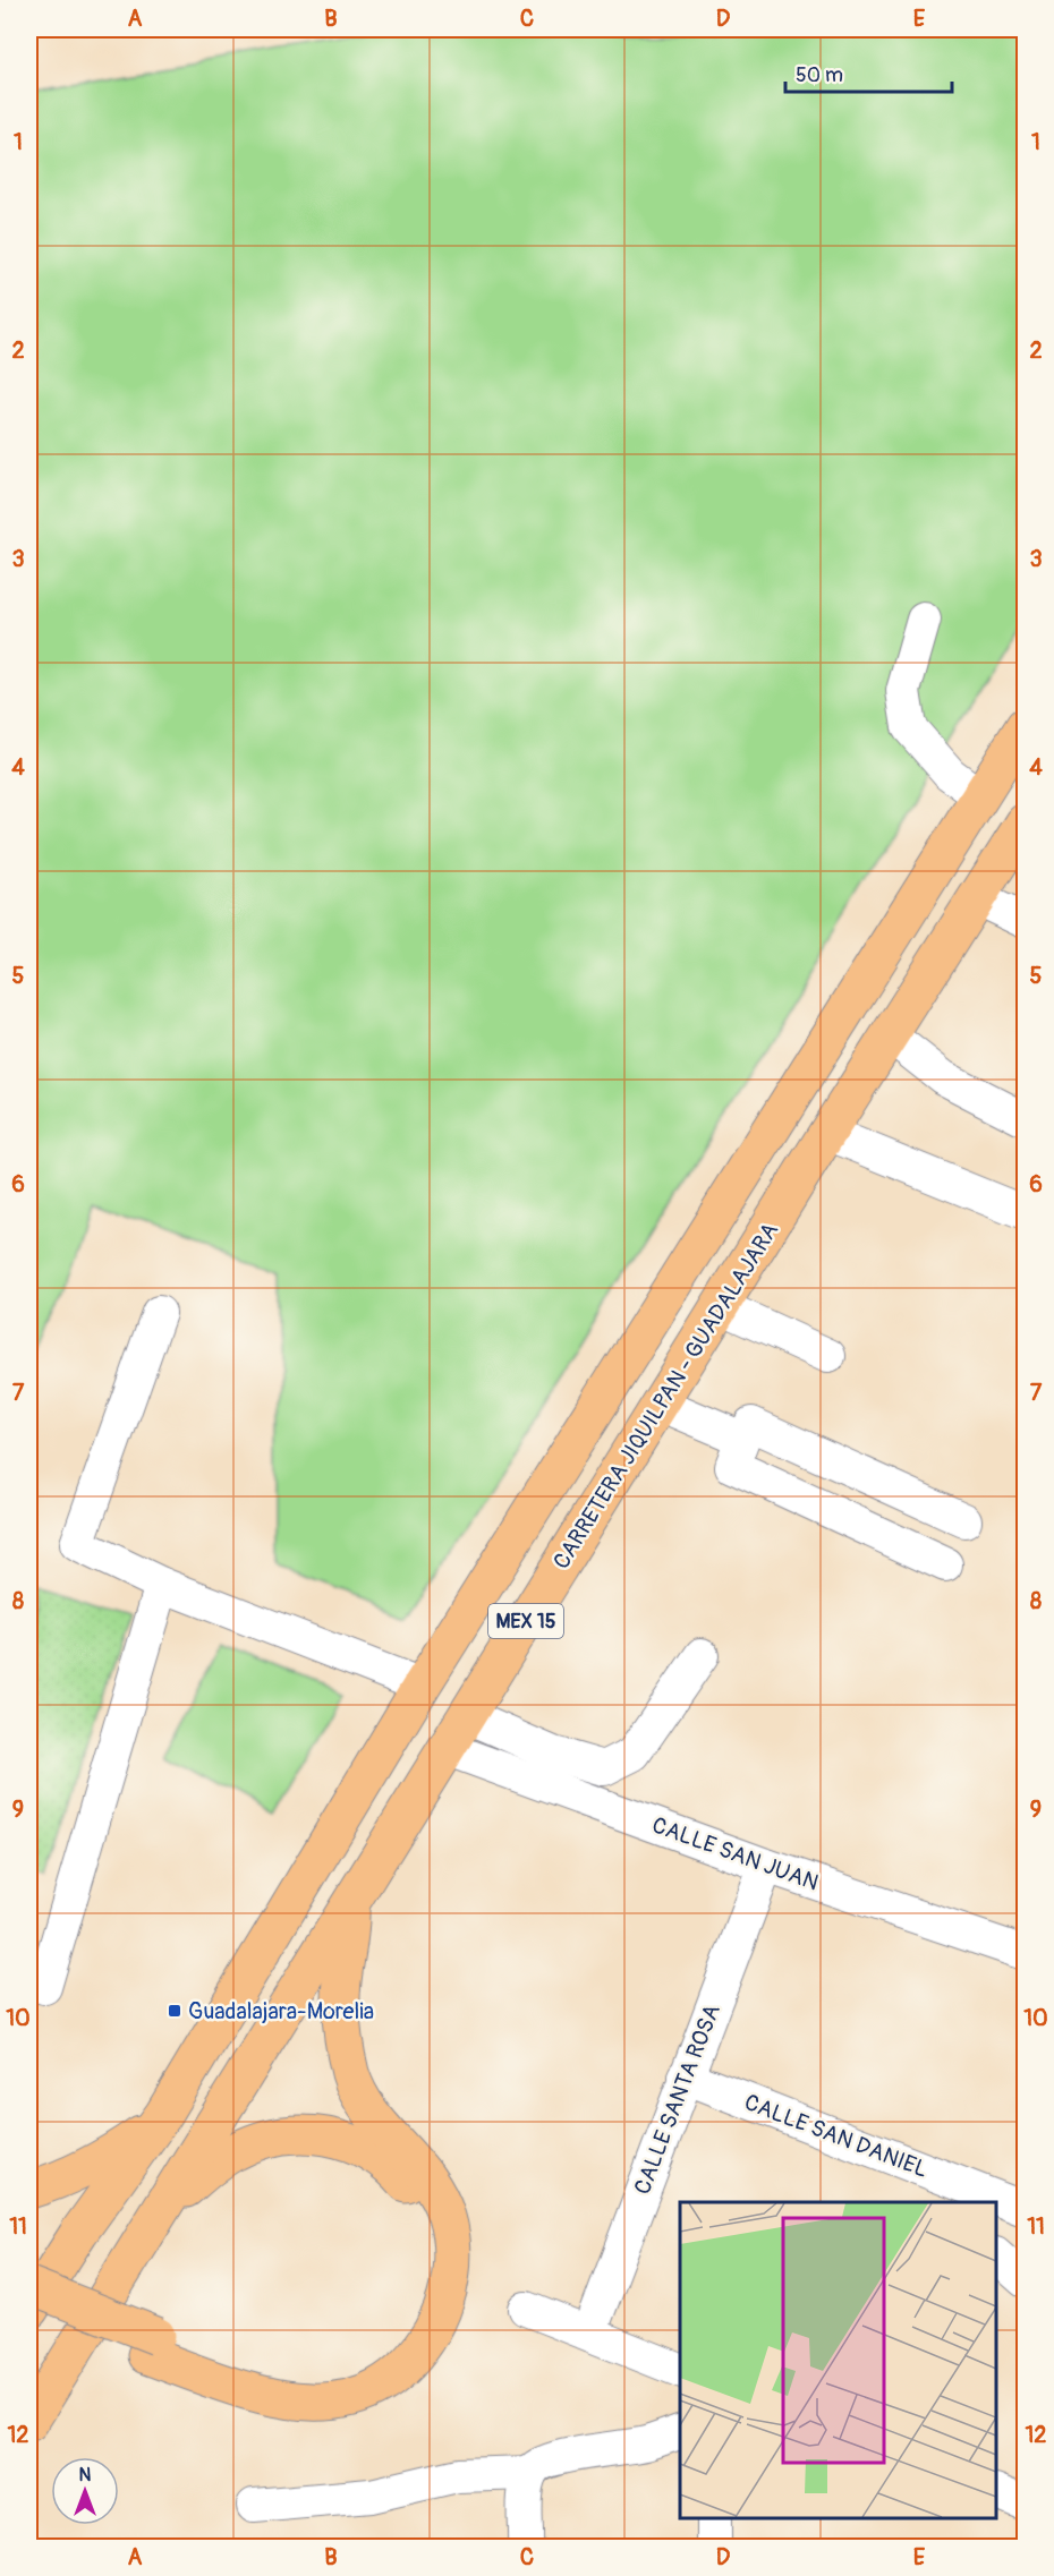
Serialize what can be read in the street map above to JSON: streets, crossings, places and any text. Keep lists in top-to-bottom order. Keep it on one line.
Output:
{"streets":{"highway":["CARRETERA JIQUILPAN - GUADALAJARA","MEX 15"],"street":["CALLE SAN JUAN","CALLE SANTA ROSA","CALLE SAN DANIEL"]},"crossings":[["CARRETERA JIQUILPAN - GUADALAJARA","CALLE SAN JUAN"],["CALLE SAN JUAN","CALLE SANTA ROSA"],["CALLE SANTA ROSA","CALLE SAN DANIEL"]],"places":{"transit":["Guadalajara-Morelia"]},"scale_bar":"50 m","north":"top","grid":{"columns":["A","B","C","D","E"],"rows":["1","2","3","4","5","6","7","8","9","10","11","12"]}}
